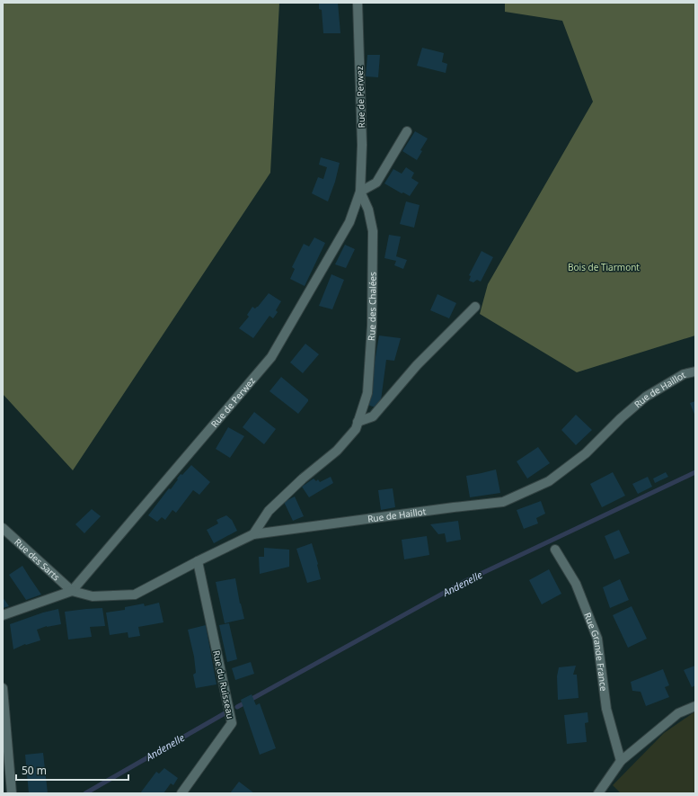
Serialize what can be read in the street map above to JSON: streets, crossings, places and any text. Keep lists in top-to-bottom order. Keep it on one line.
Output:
{"streets":{"street":["Rue de Perwez","Rue des Chalées","Rue de Haillot","Rue des Sarts","Rue Grande France","Rue du Ruisseau"]},"crossings":[["Rue de Perwez","Rue des Chalées"],["Rue de Perwez","Rue de Haillot"],["Rue de Perwez","Rue des Sarts"],["Rue des Chalées","Rue de Haillot"],["Rue de Haillot","Rue des Sarts"],["Rue de Haillot","Rue du Ruisseau"]],"water":["Andenelle"],"parks":["Bois de Tiarmont"],"scale_bar":"50 m"}
